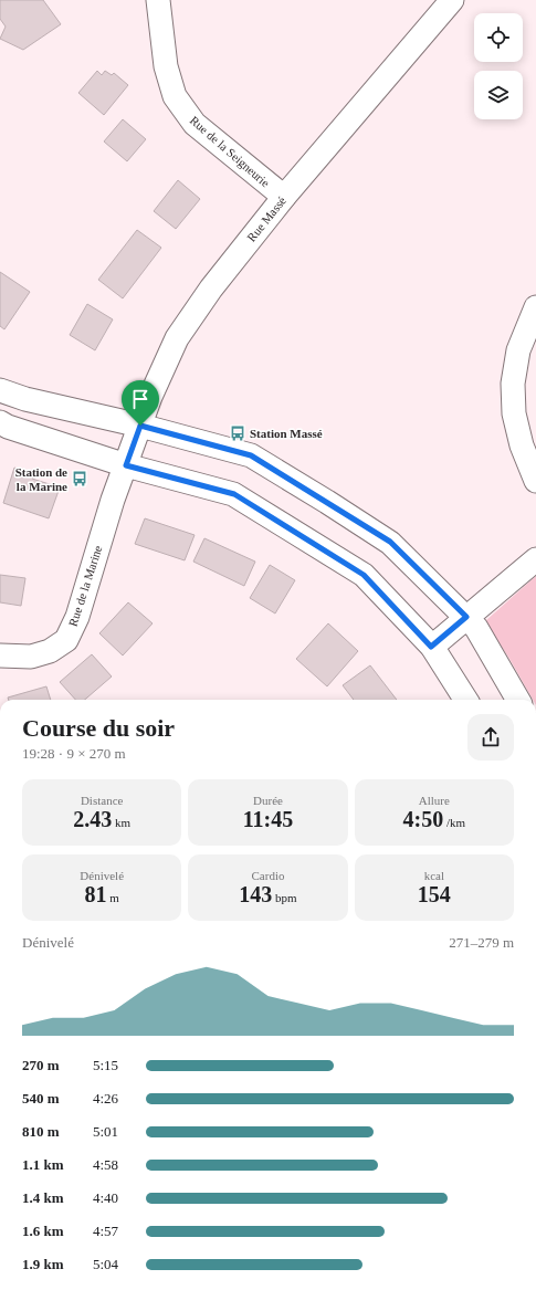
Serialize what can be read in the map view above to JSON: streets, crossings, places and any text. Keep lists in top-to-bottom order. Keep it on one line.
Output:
{"streets":{"street":["Rue de la Seigneurie","Rue Massé","Rue de la Marine"]},"crossings":[["Rue de la Seigneurie","Rue Massé"],["Rue Massé","Rue de la Marine"]],"places":{"bus stop":["Station Massé","Station de la Marine"]},"page":{"heading":["Course du soir","19:28 · 9 × 270 m"],"stats":[["Distance","2.43 km"],["Durée","11:45"],["Allure","4:50 /km"],["Dénivelé","81 m"],["Cardio","143 bpm"],["kcal","154"]],"chart":["Dénivelé","271–279 m"],"list":[{"name":"270 m","note":"5:15"},{"name":"540 m","note":"4:26"},{"name":"810 m","note":"5:01"},{"name":"1.1 km","note":"4:58"},{"name":"1.4 km","note":"4:40"},{"name":"1.6 km","note":"4:57"},{"name":"1.9 km","note":"5:04"}]}}
